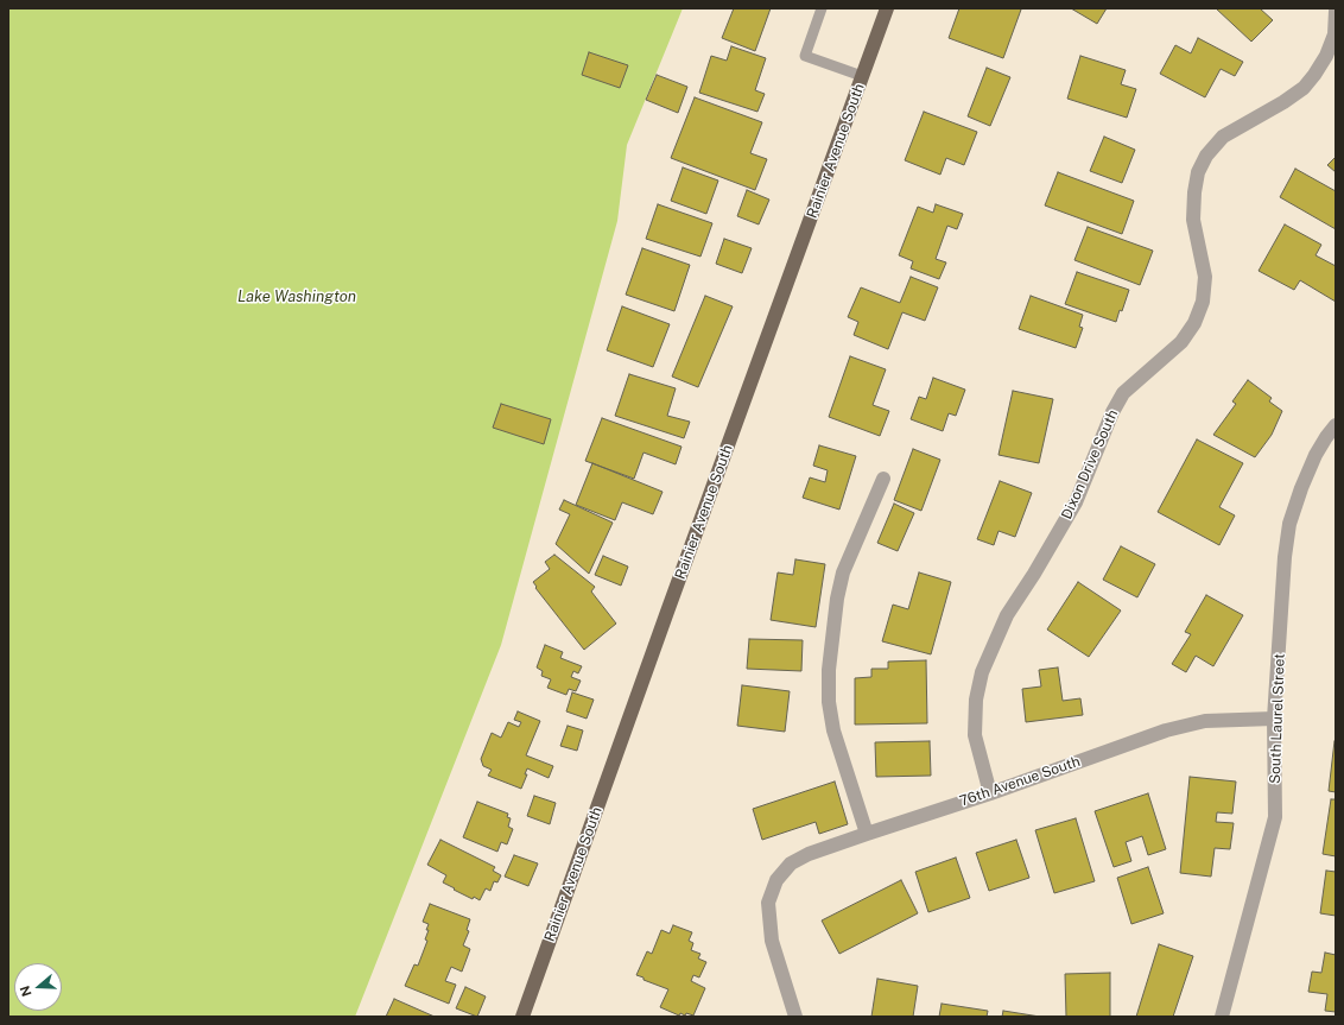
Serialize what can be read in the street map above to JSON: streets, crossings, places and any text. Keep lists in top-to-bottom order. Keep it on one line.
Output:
{"streets":{"main road":["Rainier Avenue South"],"street":["Dixon Drive South","South Laurel Street","76th Avenue South"]},"crossings":[["Dixon Drive South","76th Avenue South"],["South Laurel Street","76th Avenue South"]],"water":["Lake Washington"],"north":"left"}
